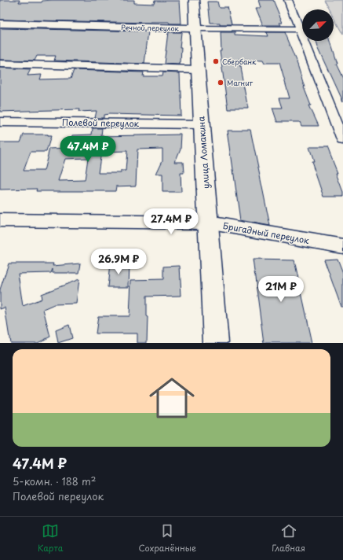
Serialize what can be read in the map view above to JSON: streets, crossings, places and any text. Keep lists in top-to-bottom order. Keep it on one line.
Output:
{"streets":{"main road":["Речной переулок","улица Ломакина"],"street":["Полевой переулок","Бригадный переулок"]},"crossings":[["Речной переулок","улица Ломакина"],["Полевой переулок","улица Ломакина"],["улица Ломакина","Бригадный переулок"]],"places":["Сбербанк","Магнит"],"north":"top right","page":{"price":["47.4M ₽","27.4M ₽","26.9M ₽","21M ₽"],"list":[{"name":"47.4M ₽","note":"5-комн. · 188 m² · Полевой переулок"}],"tabs":["Карта","Сохранённые","Главная"]}}
